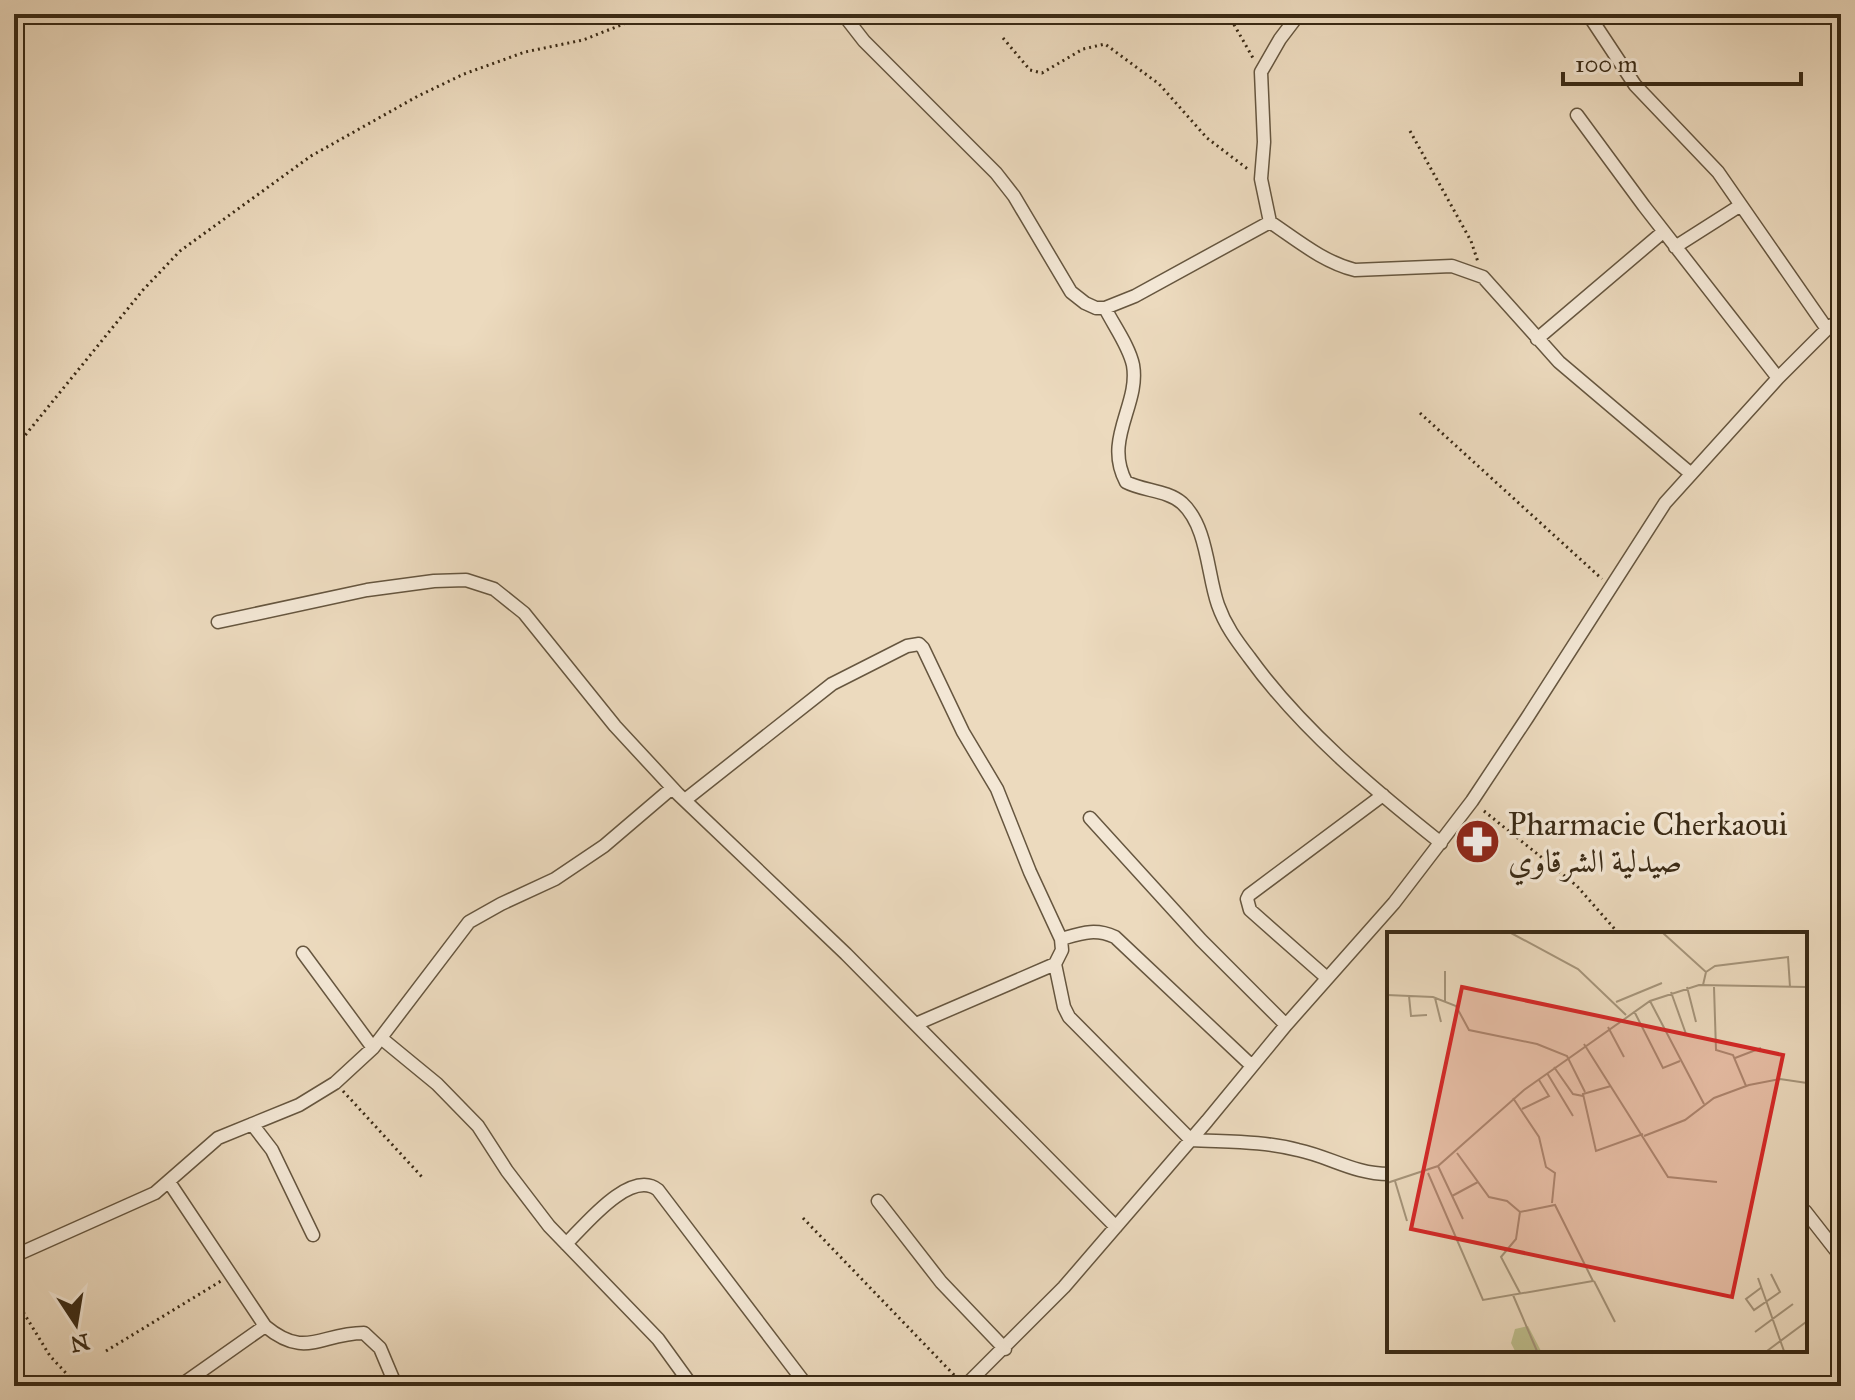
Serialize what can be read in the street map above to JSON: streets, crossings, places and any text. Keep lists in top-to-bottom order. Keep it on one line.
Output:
{"places":{"pharmacy":["Pharmacie Cherkaoui صيدلية الشرقاوي"]},"scale_bar":"100 m","north":"bottom"}
